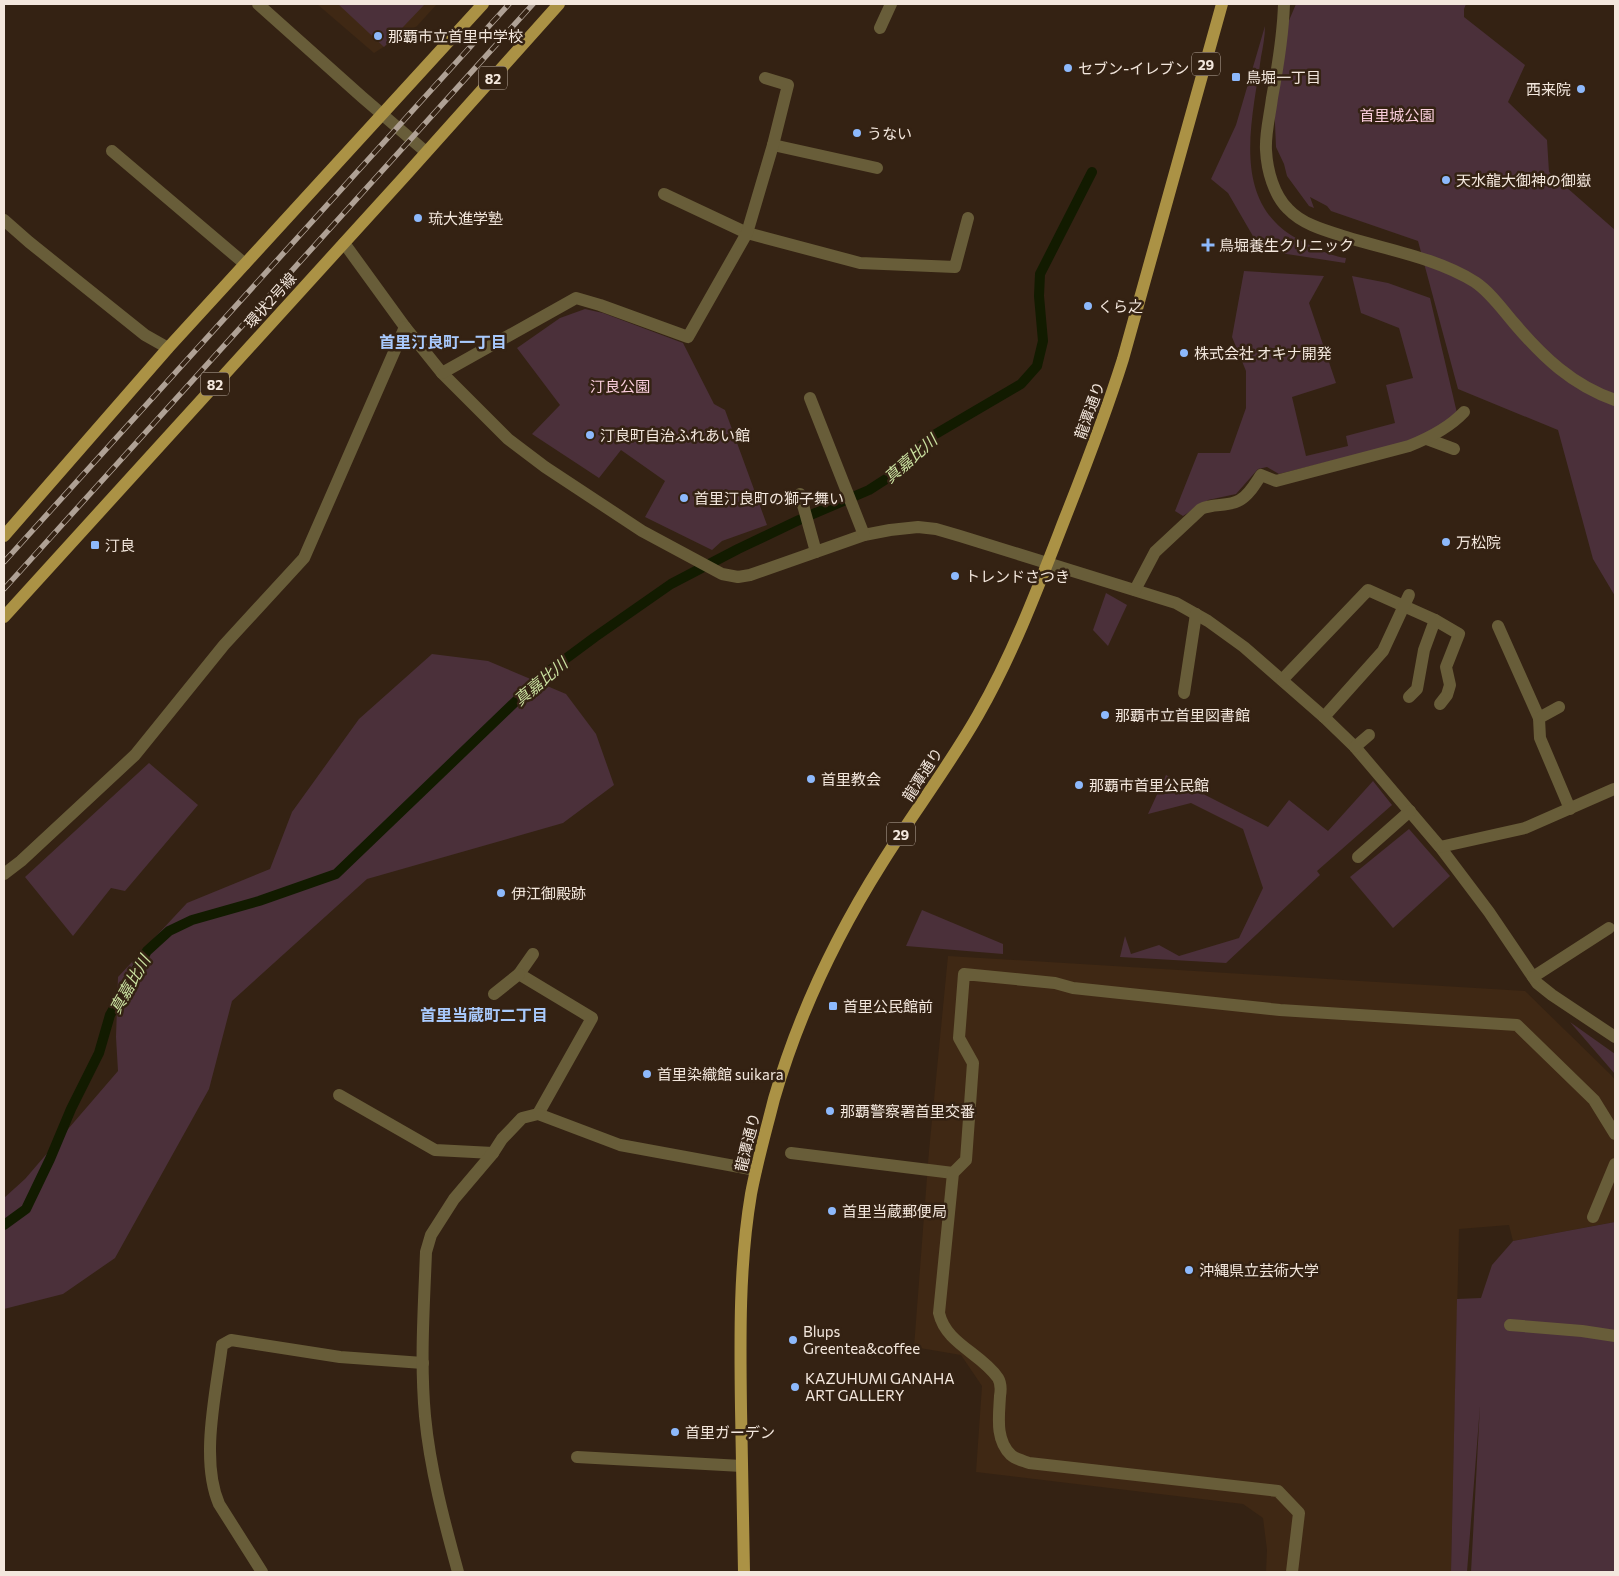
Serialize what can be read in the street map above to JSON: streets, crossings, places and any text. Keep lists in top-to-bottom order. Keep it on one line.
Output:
{"streets":{"main road":["29","82","環状2号線","龍潭通り"]},"districts":["首里汀良町一丁目","首里当蔵町二丁目"],"water":["真嘉比川"],"parks":["首里城公園","汀良公園"],"places":{"other":["那覇市立首里中学校","セブン-イレブン","西来院","うない","天水龍大御神の御嶽","琉大進学塾","くら之","株式会社 オキナ開発","汀良町自治ふれあい館","首里汀良町の獅子舞い","万松院","トレンドさつき","那覇市立首里図書館","首里教会","那覇市首里公民館","伊江御殿跡","首里染織館 suikara","那覇警察署首里交番","首里当蔵郵便局","沖縄県立芸術大学","Blups Greentea&coffee","KAZUHUMI GANAHA ART GALLERY","首里ガーデン"],"transit":["鳥堀一丁目","汀良","首里公民館前"],"health":["鳥堀養生クリニック"]}}
